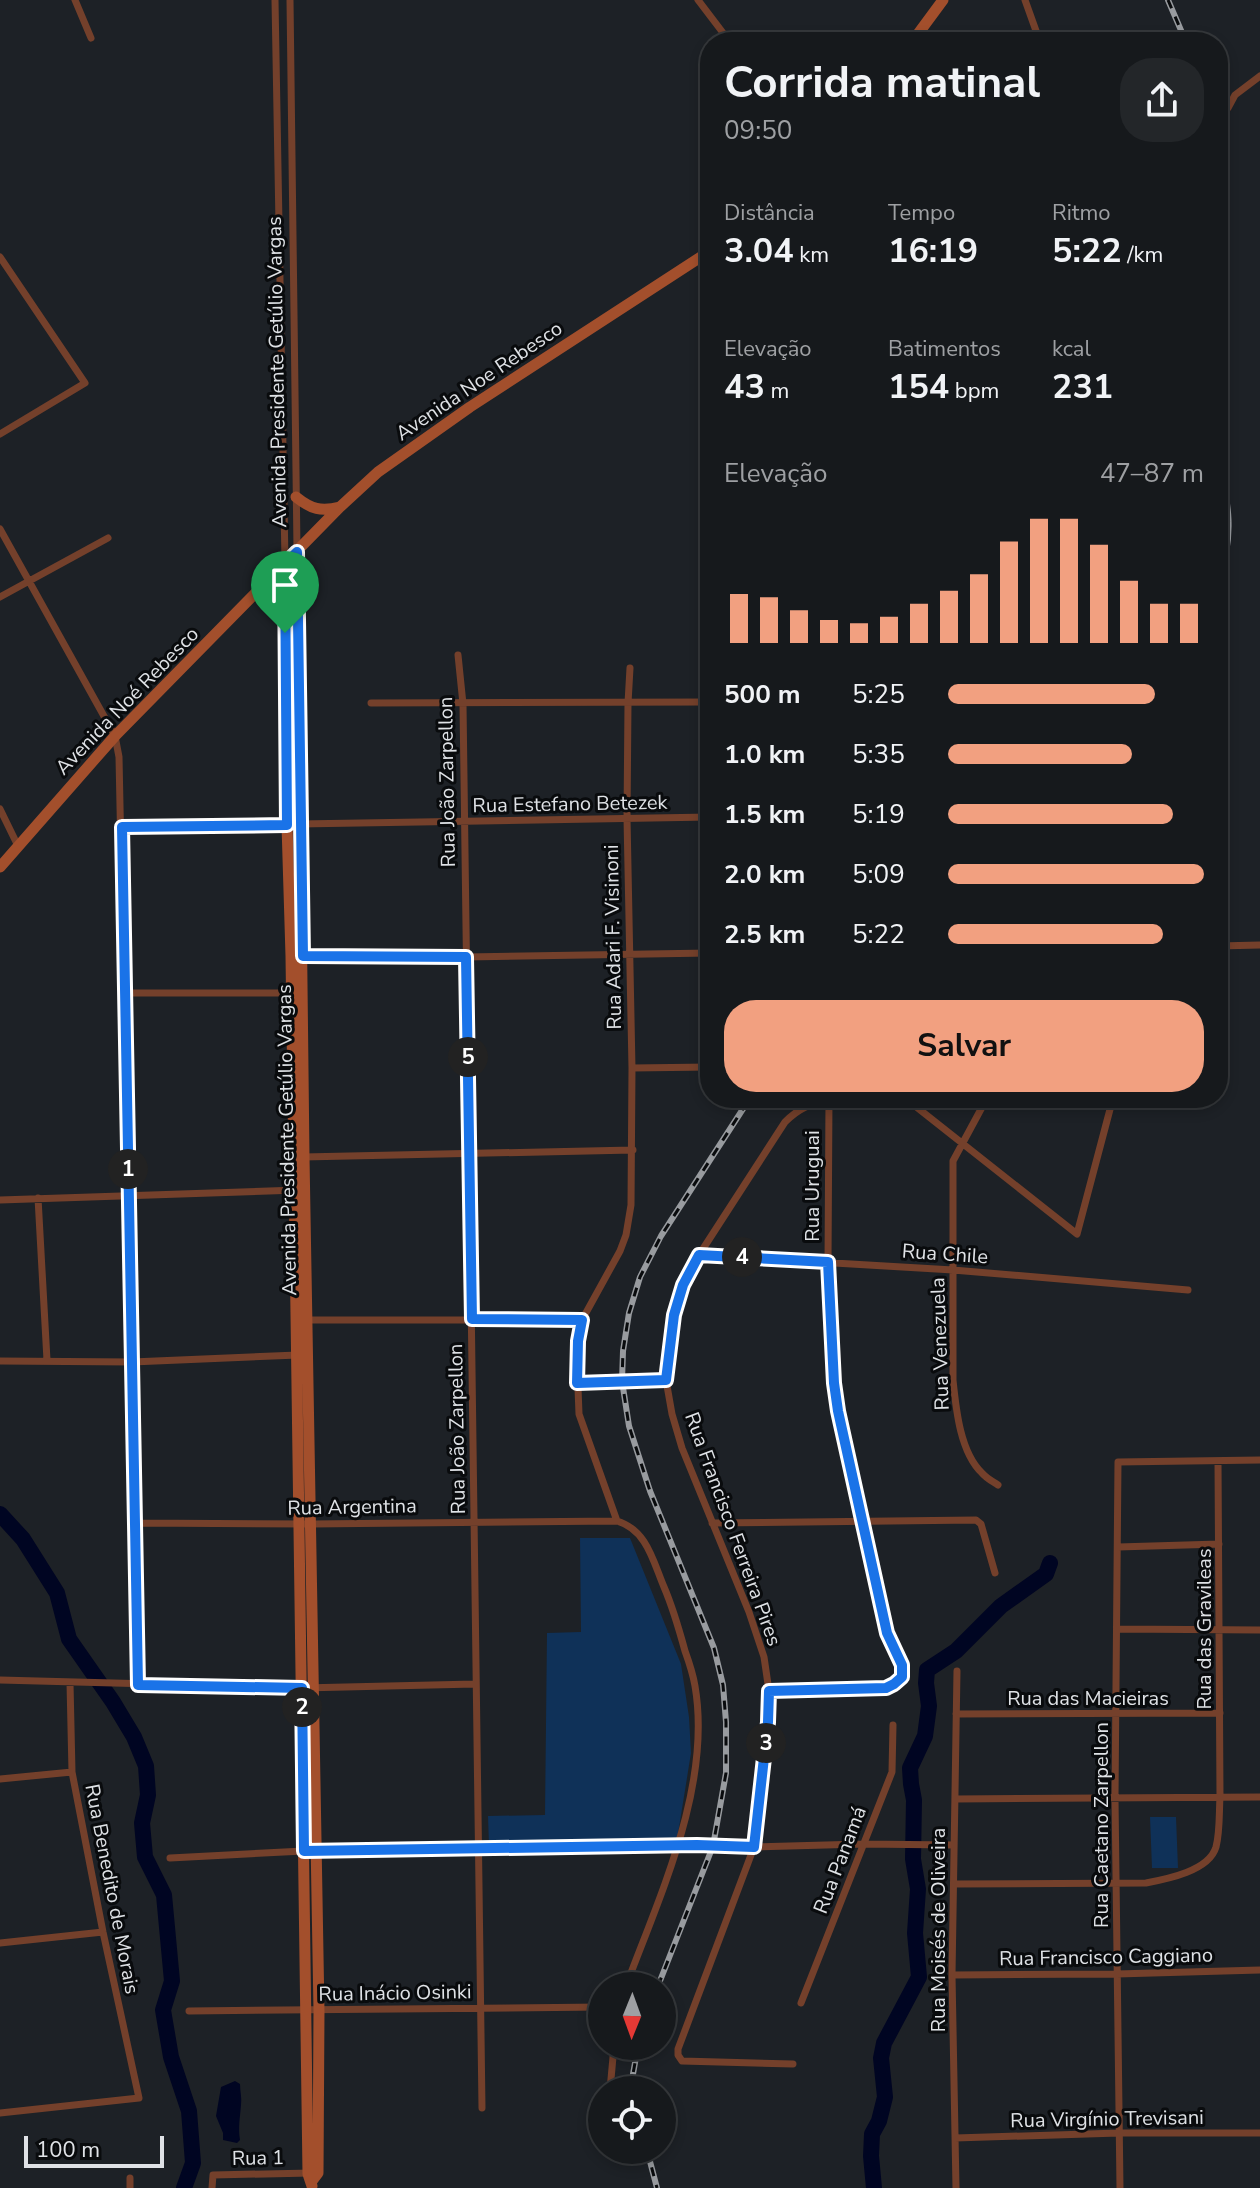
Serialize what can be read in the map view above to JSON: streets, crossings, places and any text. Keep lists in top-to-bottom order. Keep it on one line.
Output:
{"streets":{"main road":["Avenida Presidente Getúlio Vargas","Avenida Noe Rebesco","Avenida Noé Rebesco"],"street":["Rua João Zarpellon","Rua Estefano Betezek","Rua Adari F. Visinoni","Rua Uruguai","Rua Chile","Rua Venezuela","Rua Argentina","Rua Francisco Ferreira Pires","Rua das Gravileas","Rua das Macieiras","Rua Caetano Zarpellon","Rua Panamá","Rua Benedito de Morais","Rua Moisés de Oliveira","Rua Francisco Caggiano","Rua Inácio Osinki","Rua Virgínio Trevisani","Rua 1"]},"crossings":[["Avenida Presidente Getúlio Vargas","Avenida Noe Rebesco"],["Avenida Presidente Getúlio Vargas","Avenida Noé Rebesco"],["Avenida Presidente Getúlio Vargas","Rua Estefano Betezek"],["Avenida Presidente Getúlio Vargas","Rua Argentina"],["Avenida Presidente Getúlio Vargas","Rua Inácio Osinki"],["Avenida Presidente Getúlio Vargas","Rua 1"],["Avenida Noe Rebesco","Avenida Noé Rebesco"],["Rua João Zarpellon","Rua Estefano Betezek"],["Rua João Zarpellon","Rua Argentina"],["Rua João Zarpellon","Rua Inácio Osinki"],["Rua Estefano Betezek","Rua Adari F. Visinoni"],["Rua Uruguai","Rua Chile"],["Rua Uruguai","Rua Francisco Ferreira Pires"],["Rua Chile","Rua Venezuela"],["Rua Chile","Rua Francisco Ferreira Pires"],["Rua das Gravileas","Rua das Macieiras"],["Rua das Gravileas","Rua Caetano Zarpellon"],["Rua das Gravileas","Rua Moisés de Oliveira"],["Rua das Macieiras","Rua Caetano Zarpellon"],["Rua das Macieiras","Rua Moisés de Oliveira"],["Rua Caetano Zarpellon","Rua Francisco Caggiano"],["Rua Caetano Zarpellon","Rua Virgínio Trevisani"],["Rua Moisés de Oliveira","Rua Francisco Caggiano"],["Rua Moisés de Oliveira","Rua Virgínio Trevisani"]],"scale_bar":"100 m","north":"bottom","page":{"heading":["Corrida matinal","09:50"],"stats":[["Distância","3.04 km"],["Tempo","16:19"],["Ritmo","5:22 /km"],["Elevação","43 m"],["Batimentos","154 bpm"],["kcal","231"]],"chart":["Elevação","47–87 m"],"list":[{"name":"500 m","note":"5:25"},{"name":"1.0 km","note":"5:35"},{"name":"1.5 km","note":"5:19"},{"name":"2.0 km","note":"5:09"},{"name":"2.5 km","note":"5:22"}],"buttons":"Salvar","pins":["5","1","4","2","3"],"scale":"100 m"}}
